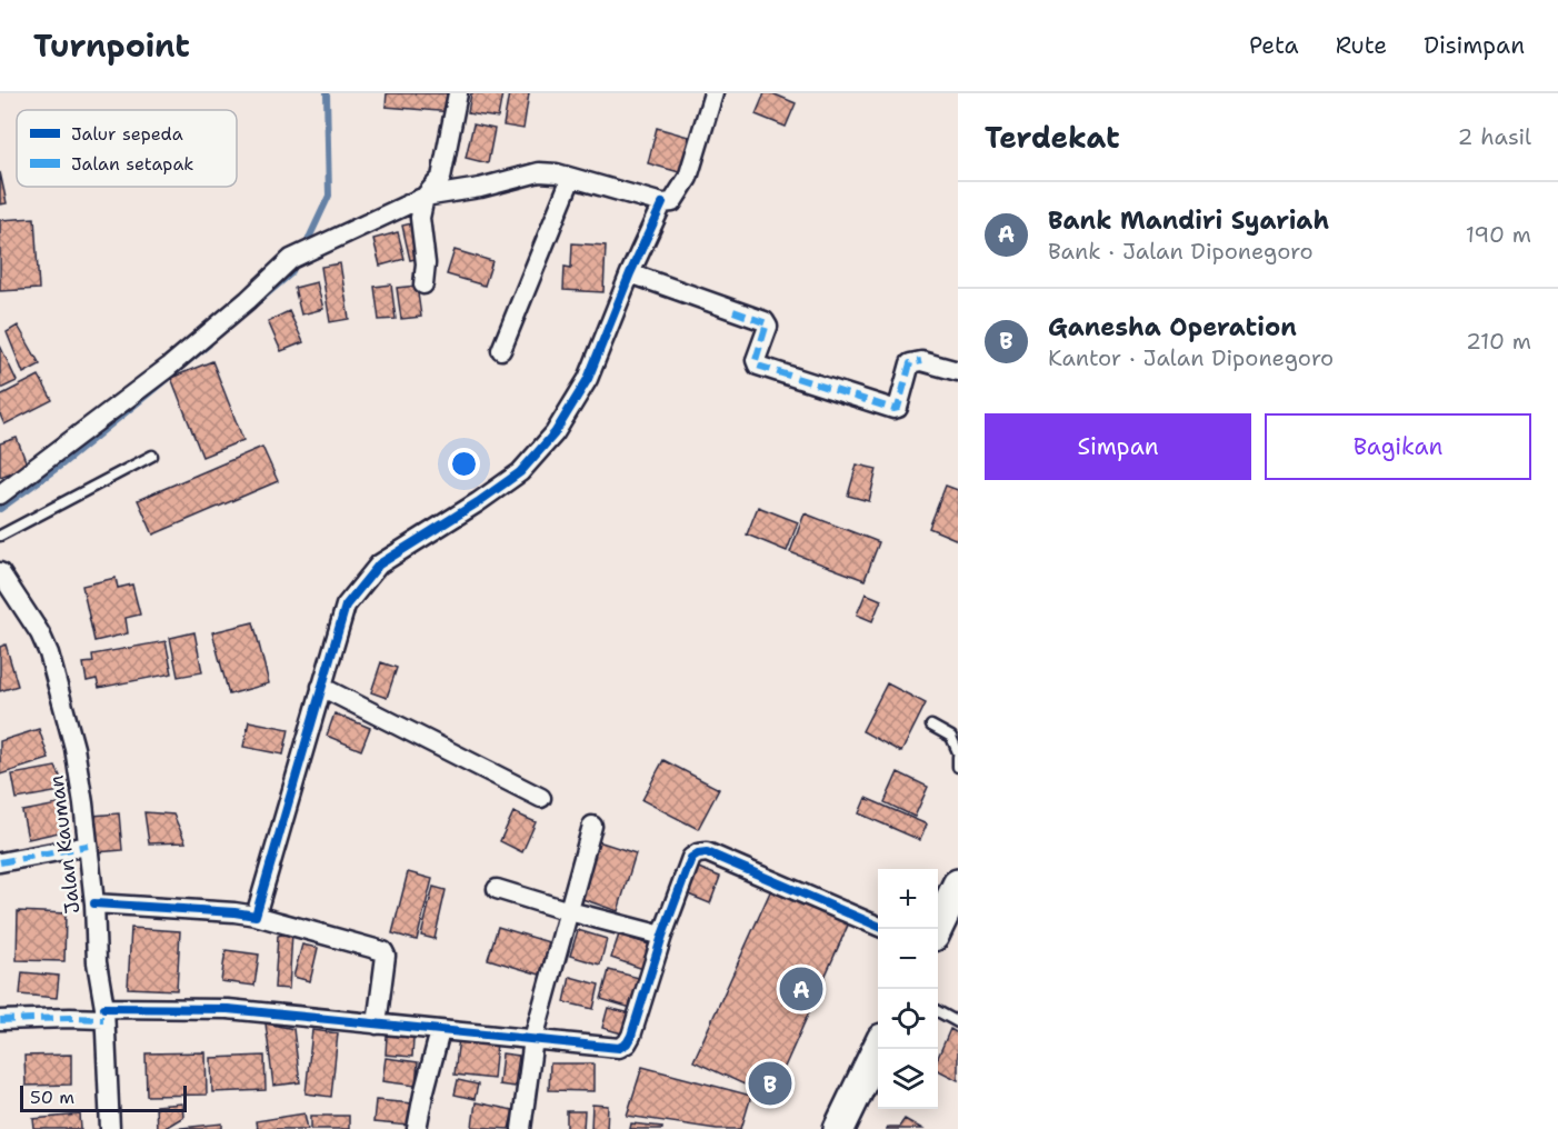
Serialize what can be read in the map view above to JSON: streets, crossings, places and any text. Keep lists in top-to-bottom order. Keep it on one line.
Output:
{"streets":{"street":["Jalan Kauman"]},"legend":["Jalur sepeda","Jalan setapak"],"scale_bar":"50 m","page":{"header":"Turnpoint","nav":["Peta","Rute","Disimpan"],"heading":["Terdekat","2 hasil"],"list":[{"mark":"A","name":"Bank Mandiri Syariah","note":"Bank · Jalan Diponegoro","value":"190 m"},{"mark":"B","name":"Ganesha Operation","note":"Kantor · Jalan Diponegoro","value":"210 m"}],"buttons":["Simpan","Bagikan"],"map_buttons":["+","−"],"pins":["A","B"],"scale":"50 m"}}
